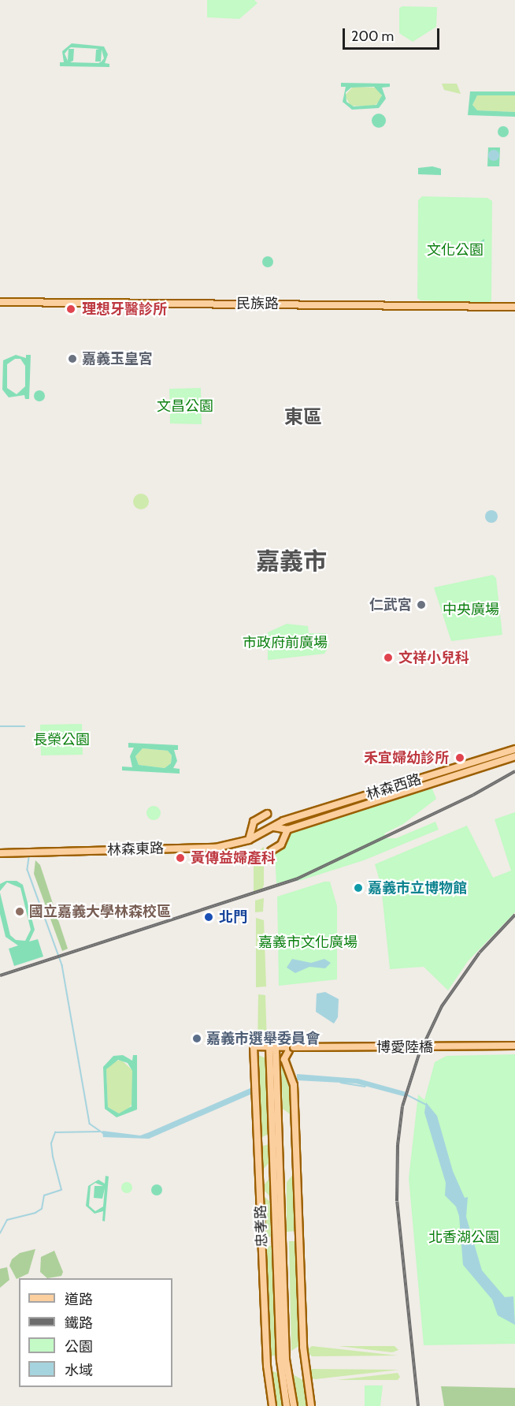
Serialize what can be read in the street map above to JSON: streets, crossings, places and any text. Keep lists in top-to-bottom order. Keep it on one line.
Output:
{"streets":{"main road":["民族路","林森西路","林森東路","博愛陸橋","忠孝路"]},"crossings":[["林森西路","林森東路"],["博愛陸橋","忠孝路"]],"districts":["東區","嘉義市"],"parks":["文化公園","文昌公園","中央廣場","市政府前廣場","長榮公園","嘉義市文化廣場","北香湖公園"],"places":["理想牙醫診所","嘉義玉皇宮","仁武宮","文祥小兒科","禾宜婦幼診所","黃傳益婦產科","嘉義市立博物館","國立嘉義大學林森校區","北門","嘉義市選舉委員會"],"legend":["道路","鐵路","公園","水域"],"scale_bar":"200 m"}
